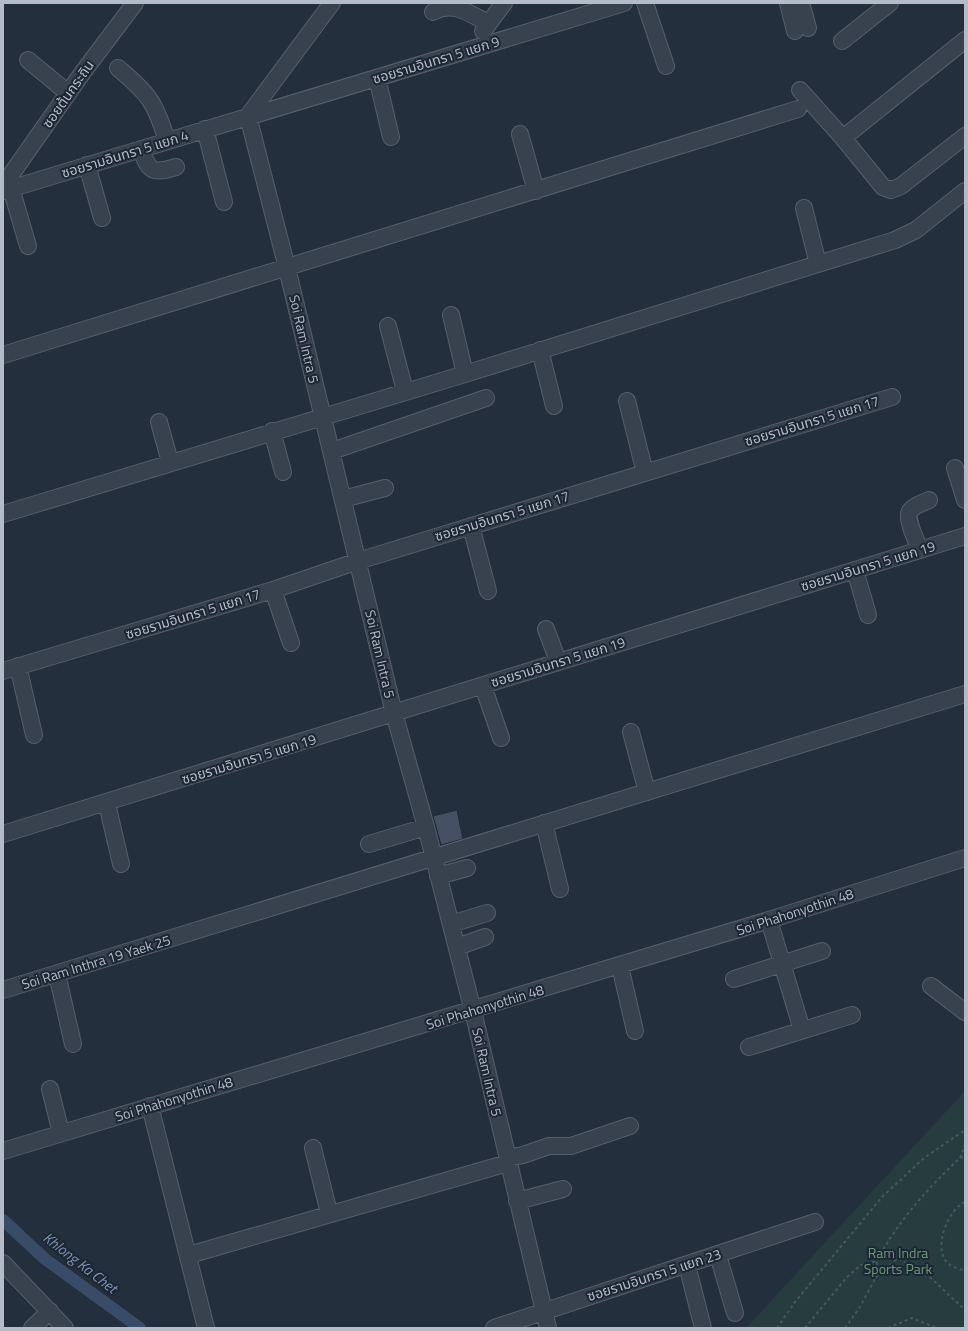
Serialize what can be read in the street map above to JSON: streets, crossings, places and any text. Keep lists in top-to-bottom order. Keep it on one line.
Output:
{"streets":{"street":["ซอยรามอินทรา 5 แยก 9","ซอยต้นกระถิน","ซอยรามอินทรา 5 แยก 4","Soi Ram Intra 5","ซอยรามอินทรา 5 แยก 17","ซอยรามอินทรา 5 แยก 19","Soi Phahonyothin 48","Soi Ram Inthra 19 Yaek 25","ซอยรามอินทรา 5 แยก 23"]},"crossings":[["ซอยรามอินทรา 5 แยก 9","ซอยรามอินทรา 5 แยก 4"],["ซอยรามอินทรา 5 แยก 9","Soi Ram Intra 5"],["ซอยต้นกระถิน","ซอยรามอินทรา 5 แยก 4"],["ซอยรามอินทรา 5 แยก 4","Soi Ram Intra 5"],["Soi Ram Intra 5","ซอยรามอินทรา 5 แยก 17"],["Soi Ram Intra 5","ซอยรามอินทรา 5 แยก 19"],["Soi Ram Intra 5","Soi Phahonyothin 48"],["Soi Ram Intra 5","Soi Ram Inthra 19 Yaek 25"],["Soi Ram Intra 5","ซอยรามอินทรา 5 แยก 23"]],"water":["Khlong Ka Chet"],"parks":["Ram Indra Sports Park"]}
